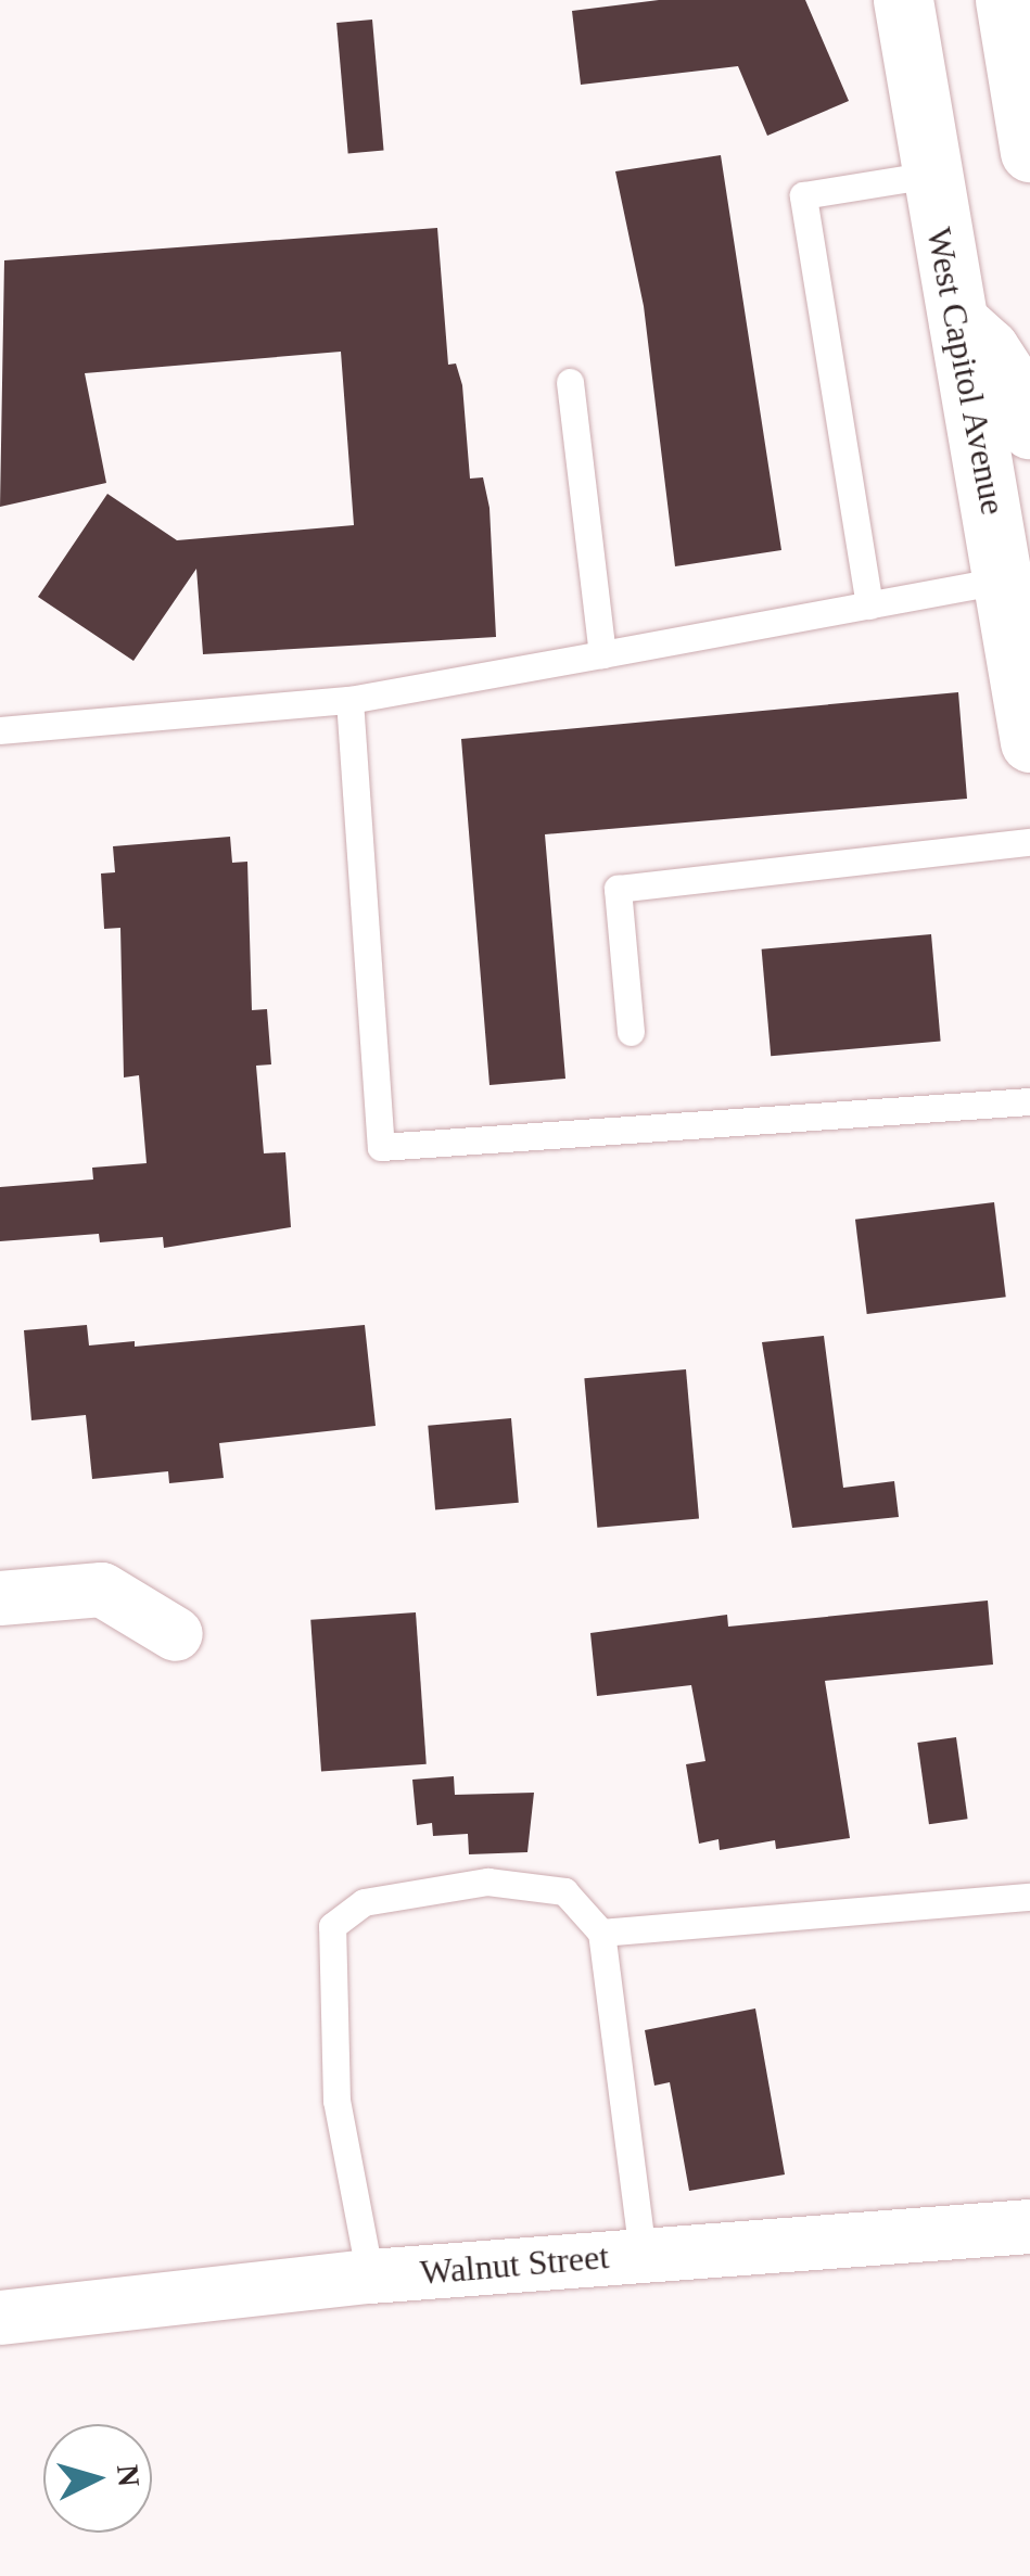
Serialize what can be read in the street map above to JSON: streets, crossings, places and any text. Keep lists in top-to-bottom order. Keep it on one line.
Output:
{"streets":{"main road":["West Capitol Avenue"],"street":["Walnut Street"]},"north":"right"}
